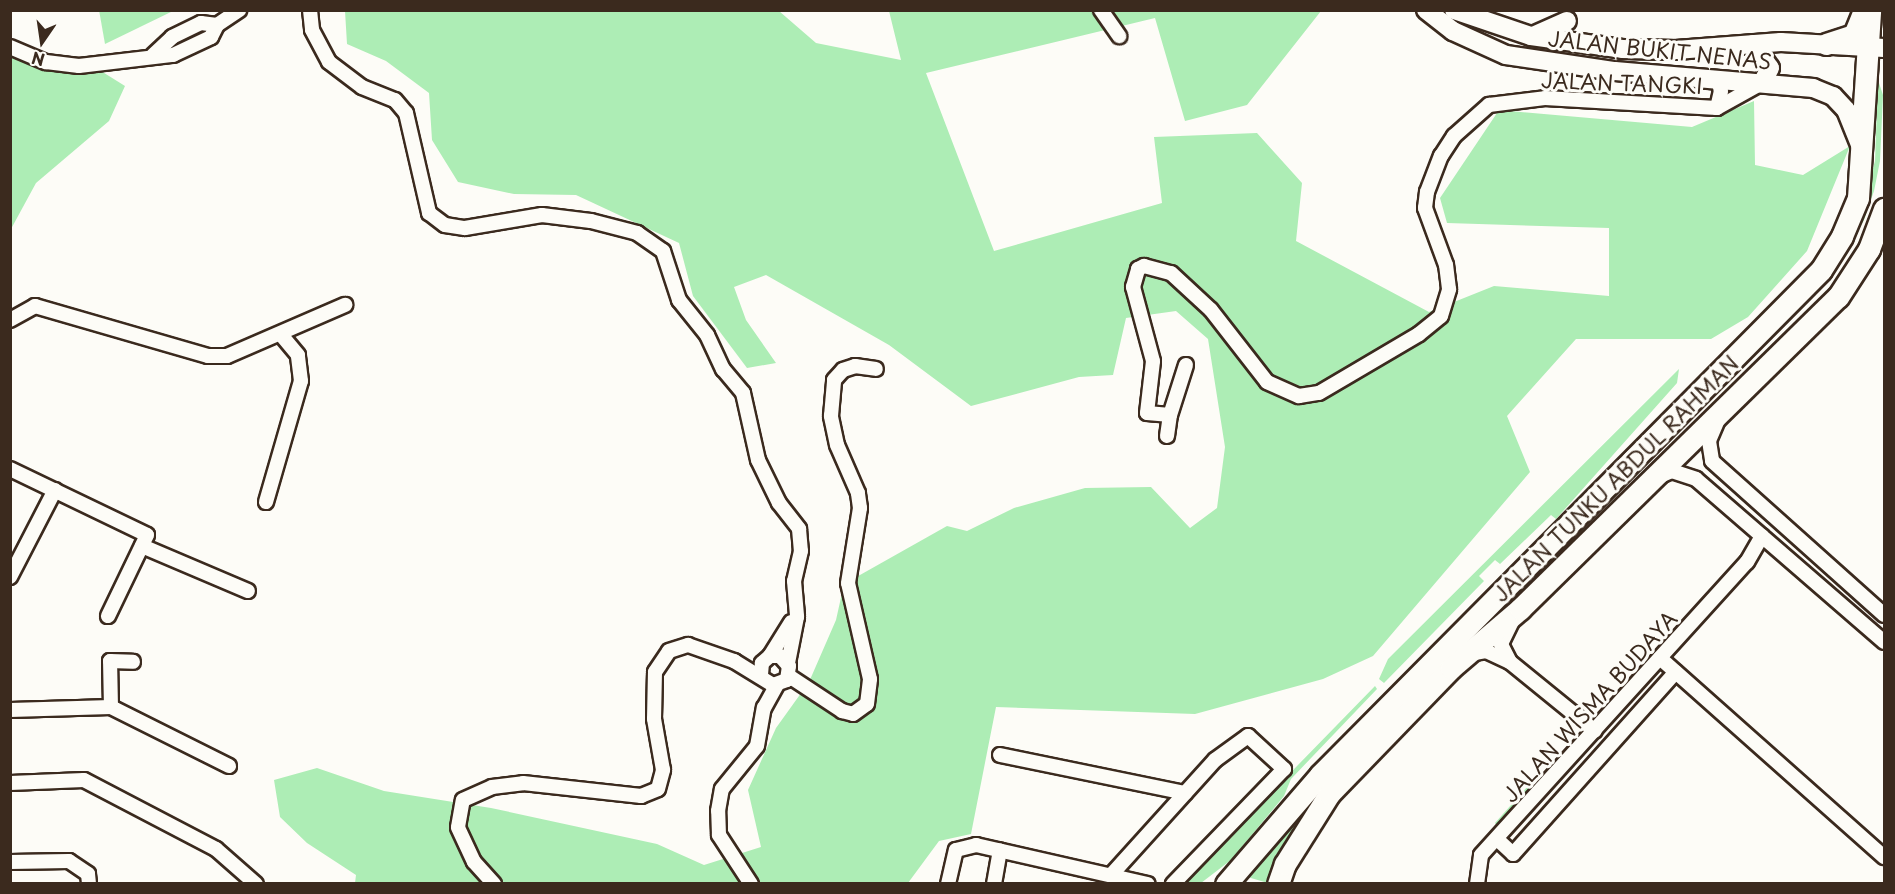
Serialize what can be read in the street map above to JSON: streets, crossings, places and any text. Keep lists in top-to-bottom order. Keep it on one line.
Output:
{"streets":{"main road":["JALAN BUKIT NENAS","JALAN TUNKU ABDUL RAHMAN"],"street":["JALAN TANGKI","JALAN WISMA BUDAYA"]},"crossings":[["JALAN BUKIT NENAS","JALAN TANGKI"],["JALAN BUKIT NENAS","JALAN TUNKU ABDUL RAHMAN"]],"north":"bottom"}
